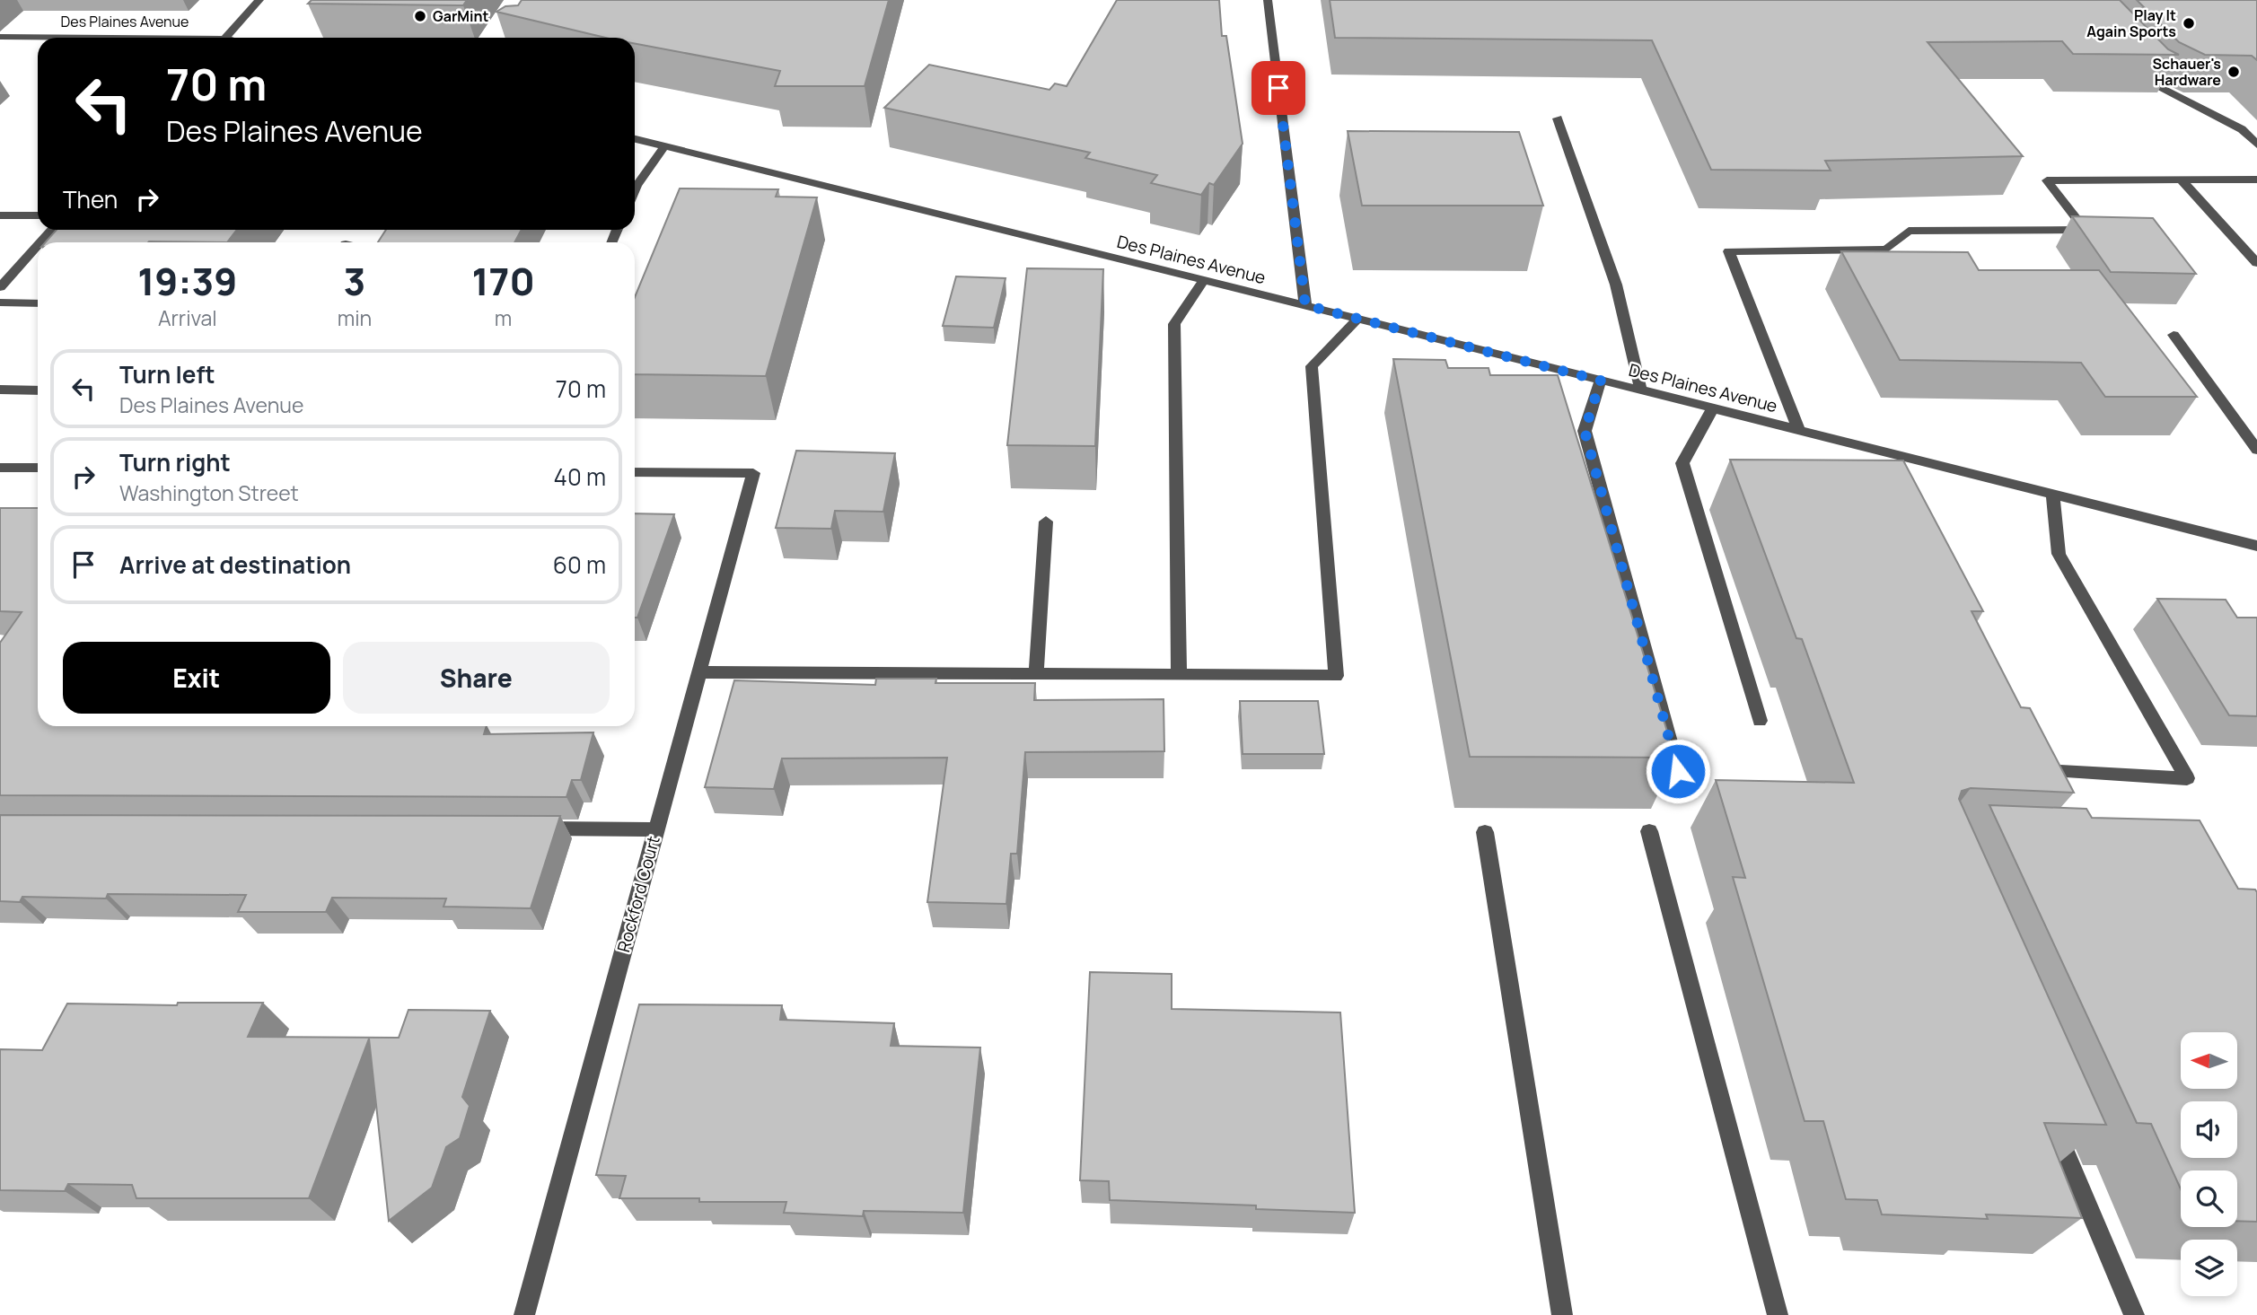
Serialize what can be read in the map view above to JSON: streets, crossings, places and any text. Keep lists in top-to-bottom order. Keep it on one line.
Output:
{"streets":{"street":["Des Plaines Avenue","Rockford Court"]},"places":["GarMint","Play It Again Sports","Schauer's Hardware"],"north":"left","page":{"turn":["70 m","Des Plaines Avenue"],"then":"Then","eta":["19:39","Arrival","3","min","170","m"],"list":[{"name":"Turn left","note":"Des Plaines Avenue","value":"70 m"},{"name":"Turn right","note":"Washington Street","value":"40 m"},{"name":"Arrive at destination","value":"60 m"}],"buttons":["Exit","Share"]}}
